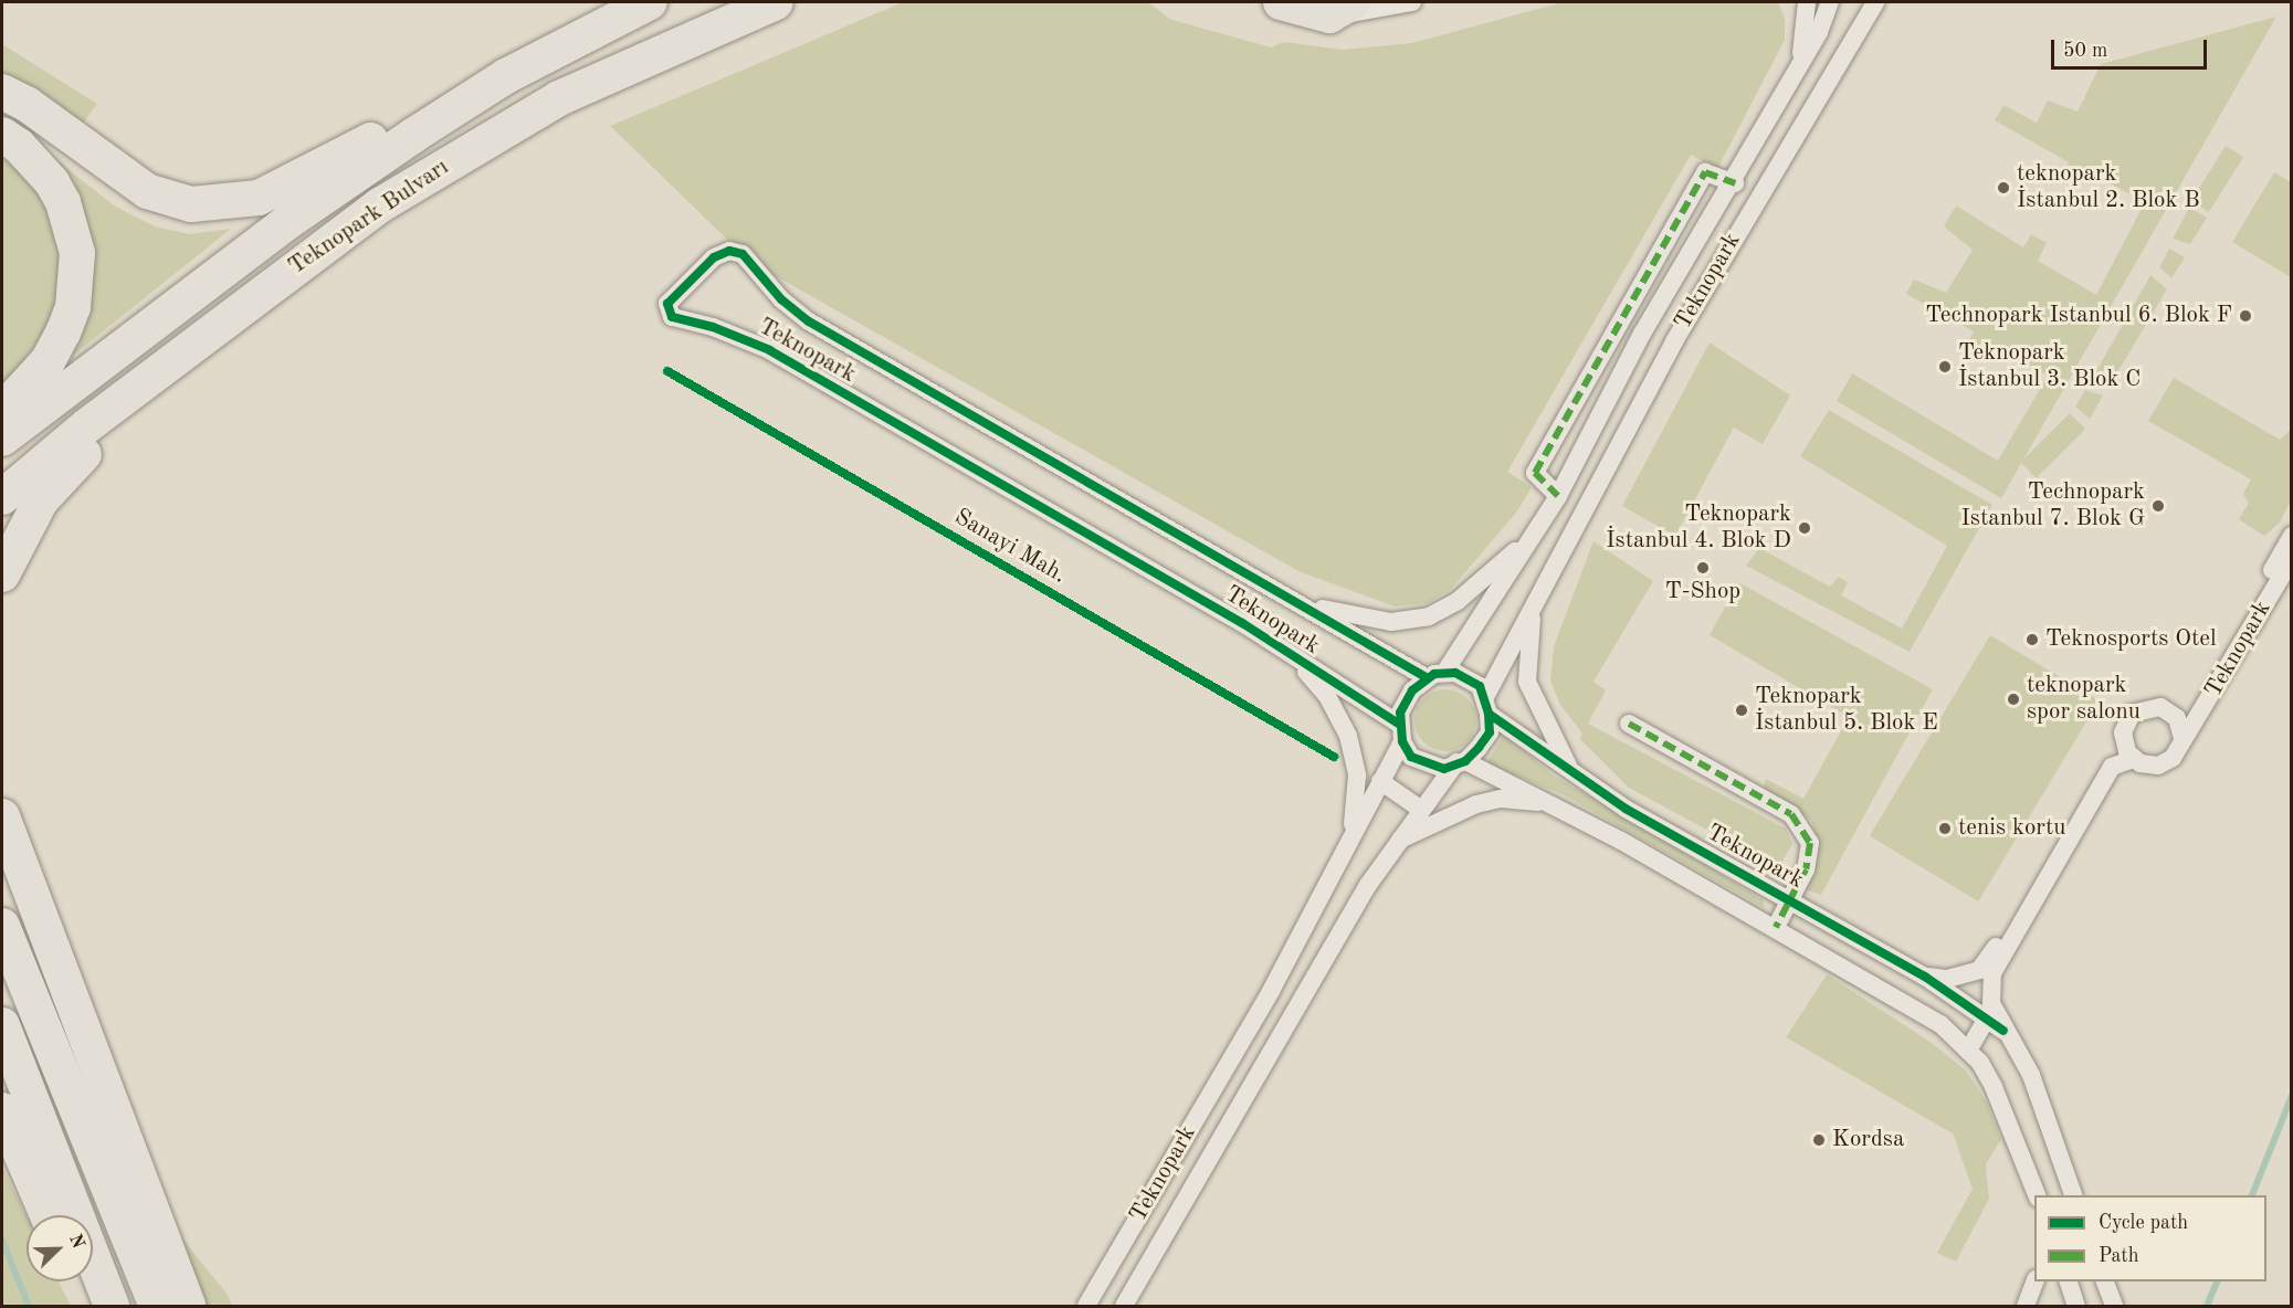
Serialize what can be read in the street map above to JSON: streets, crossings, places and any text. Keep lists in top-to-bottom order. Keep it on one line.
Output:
{"streets":{"highway":["Teknopark Bulvarı"],"street":["Teknopark"],"cycle path":["Sanayi Mah."]},"places":["teknopark İstanbul 2. Blok B","Technopark Istanbul 6. Blok F","Teknopark İstanbul 3. Blok C","Technopark Istanbul 7. Blok G","Teknopark İstanbul 4. Blok D","T-Shop","Teknosports Otel","teknopark spor salonu","Teknopark İstanbul 5. Blok E","tenis kortu","Kordsa"],"legend":["Cycle path","Path"],"scale_bar":"50 m","north":"top right"}
